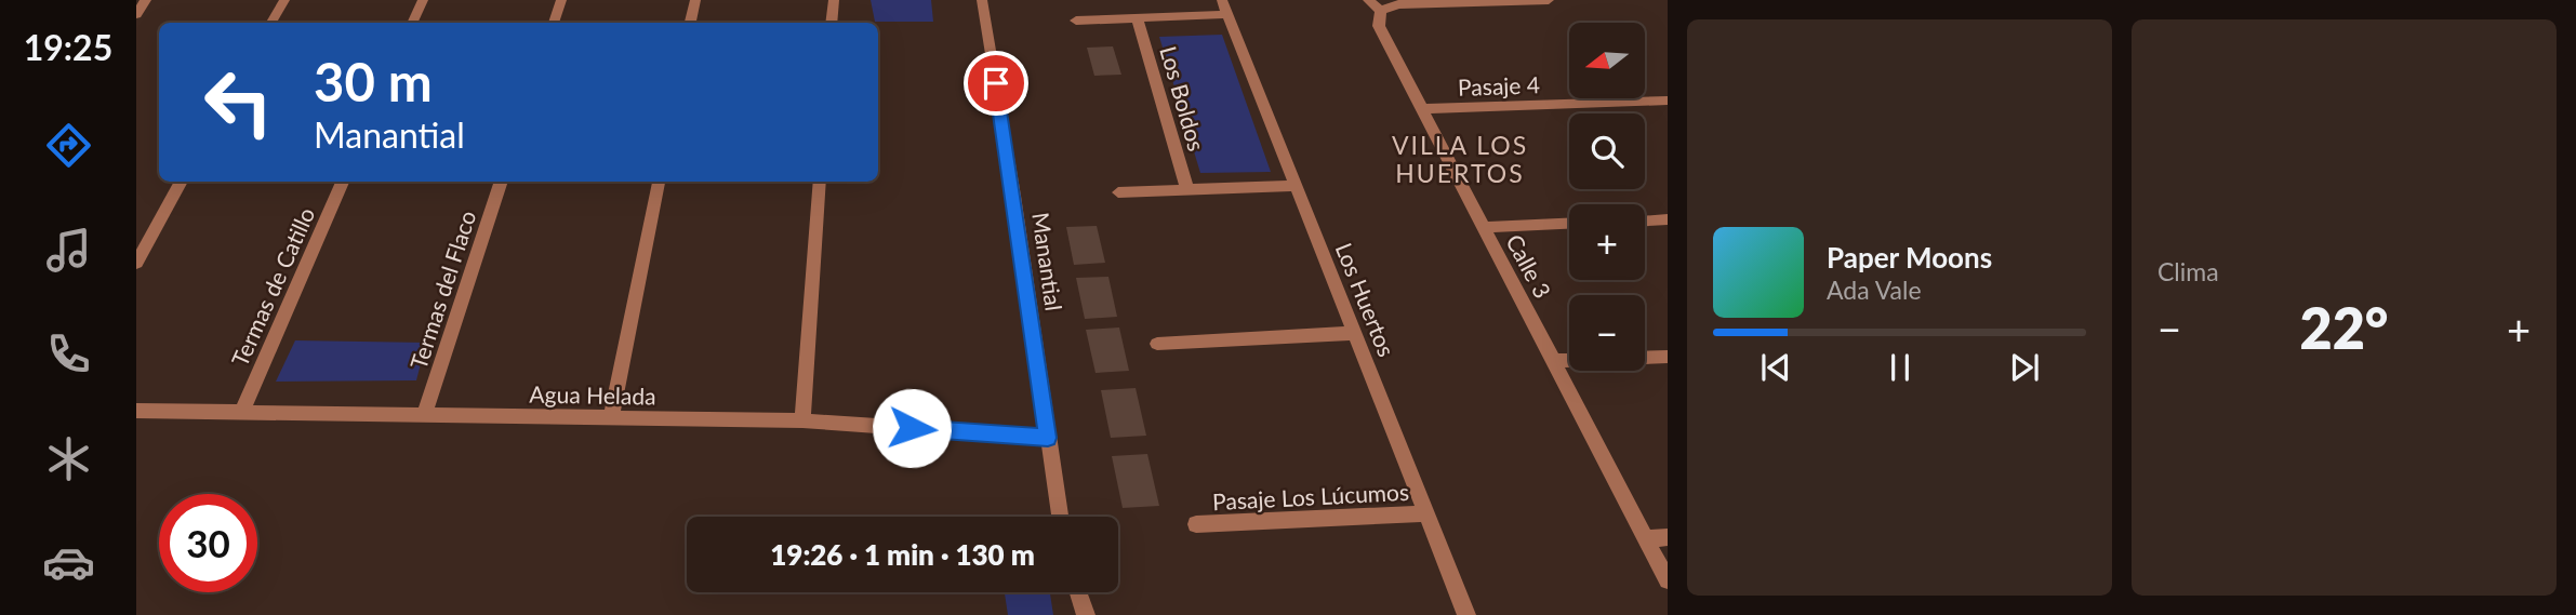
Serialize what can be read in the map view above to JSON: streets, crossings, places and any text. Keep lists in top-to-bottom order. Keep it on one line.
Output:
{"streets":{"street":["Pasaje 4","Los Boldos","Manantial","Calle 3","Termas de Catillo","Termas del Flaco","Los Huertos","Agua Helada","Pasaje Los Lúcumos"]},"crossings":[["Pasaje 4","Calle 3"],["Manantial","Agua Helada"],["Termas de Catillo","Agua Helada"],["Termas del Flaco","Agua Helada"],["Los Huertos","Pasaje Los Lúcumos"]],"districts":["VILLA LOS HUERTOS"],"north":"left","page":{"tabs":"19:25","tile":"Clima","map_buttons":["+","−"],"turn":["30 m","Manantial"],"song":["Paper Moons","Ada Vale"],"heat":["−","22°","+"],"limit":"30","trip":"19:26 · 1 min · 130 m"}}
